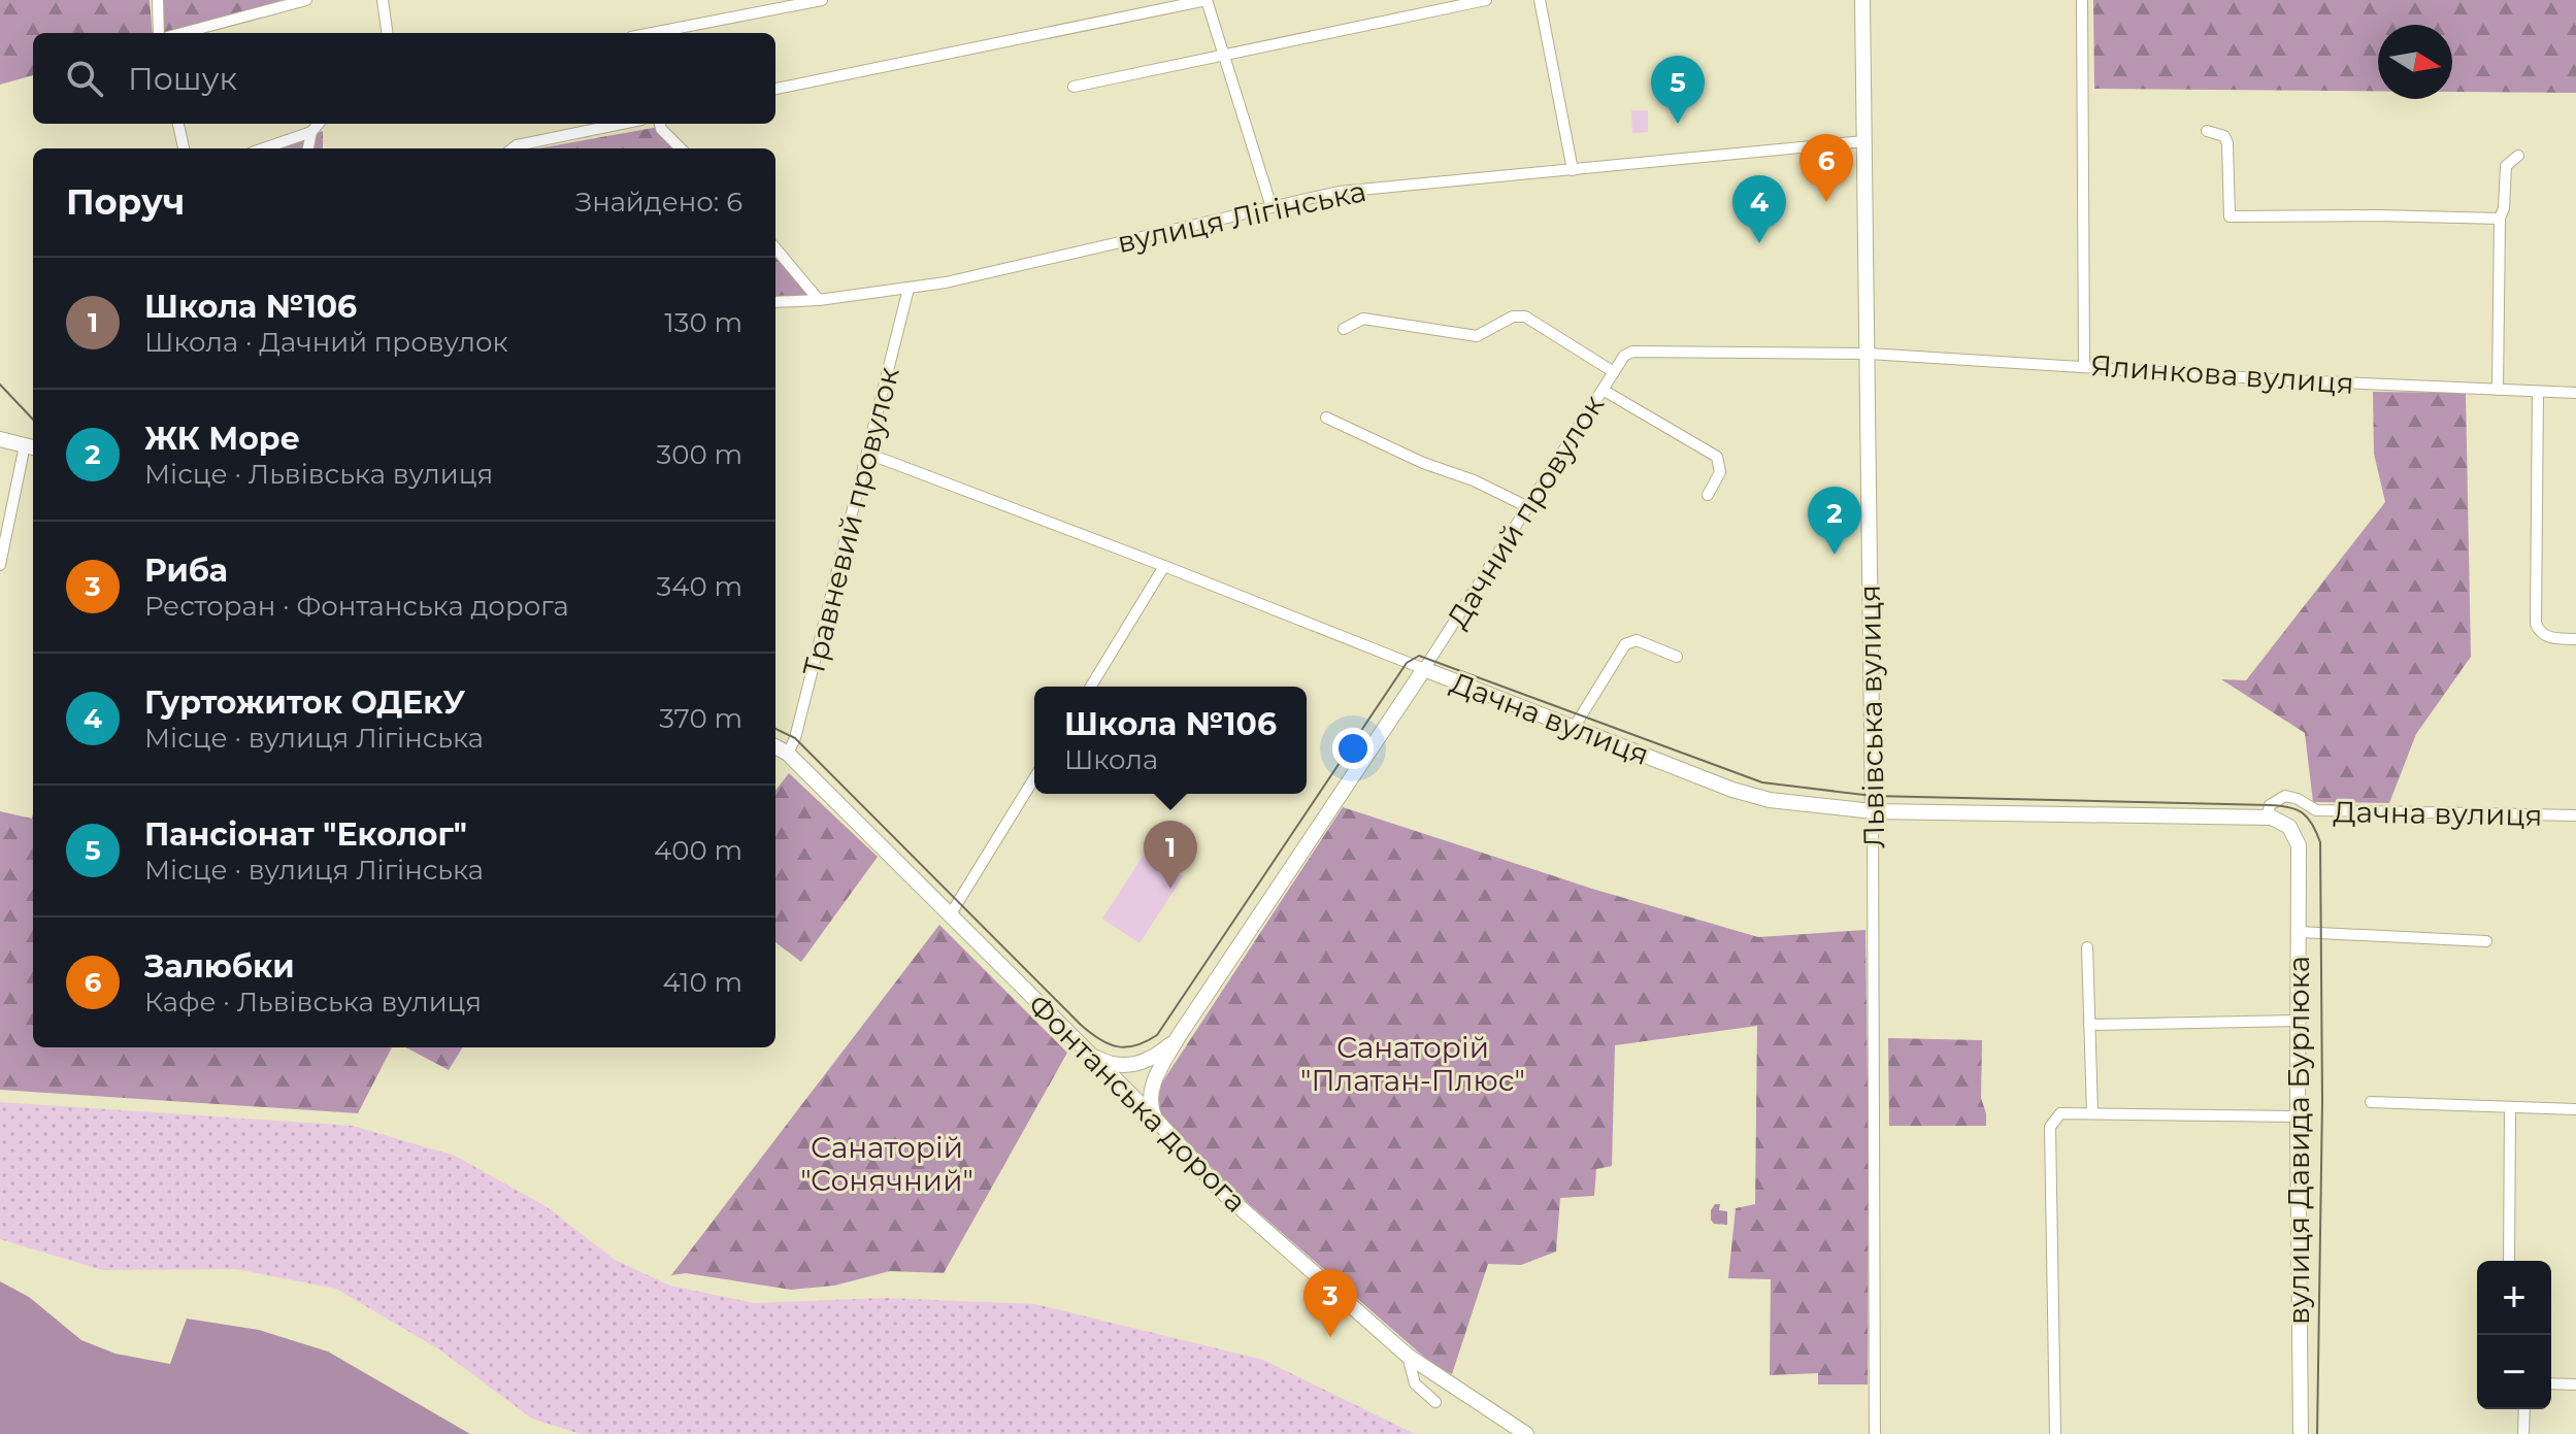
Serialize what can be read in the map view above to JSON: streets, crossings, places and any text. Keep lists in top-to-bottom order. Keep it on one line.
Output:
{"streets":{"main road":["Дачний провулок","Львівська вулиця","Дачна вулиця","Фонтанська дорога","вулиця Давида Бурлюка"],"street":["вулиця Лігінська","Ялинкова вулиця","Травневий провулок"]},"crossings":[["вулиця Лігінська","Травневий провулок"],["вулиця Лігінська","Львівська вулиця"],["Ялинкова вулиця","Дачний провулок"],["Ялинкова вулиця","Львівська вулиця"],["Дачний провулок","Львівська вулиця"],["Дачний провулок","Дачна вулиця"],["Дачний провулок","Фонтанська дорога"],["Травневий провулок","Дачна вулиця"],["Травневий провулок","Фонтанська дорога"],["Львівська вулиця","Дачна вулиця"],["Дачна вулиця","вулиця Давида Бурлюка"]],"parks":["Санаторій \"Платан-Плюс\"","Санаторій \"Сонячний\""],"north":"right","page":{"search":"Пошук","pins":["5","6","4","2","1","3"],"heading":["Поруч","Знайдено: 6"],"list":[{"mark":"1","name":"Школа №106","note":"Школа · Дачний провулок","value":"130 m"},{"mark":"2","name":"ЖК Море","note":"Місце · Львівська вулиця","value":"300 m"},{"mark":"3","name":"Риба","note":"Ресторан · Фонтанська дорога","value":"340 m"},{"mark":"4","name":"Гуртожиток ОДЕкУ","note":"Місце · вулиця Лігінська","value":"370 m"},{"mark":"5","name":"Пансіонат \"Еколог\"","note":"Місце · вулиця Лігінська","value":"400 m"},{"mark":"6","name":"Залюбки","note":"Кафе · Львівська вулиця","value":"410 m"}],"popup":["Школа №106","Школа"],"map_buttons":["+","−"]}}
